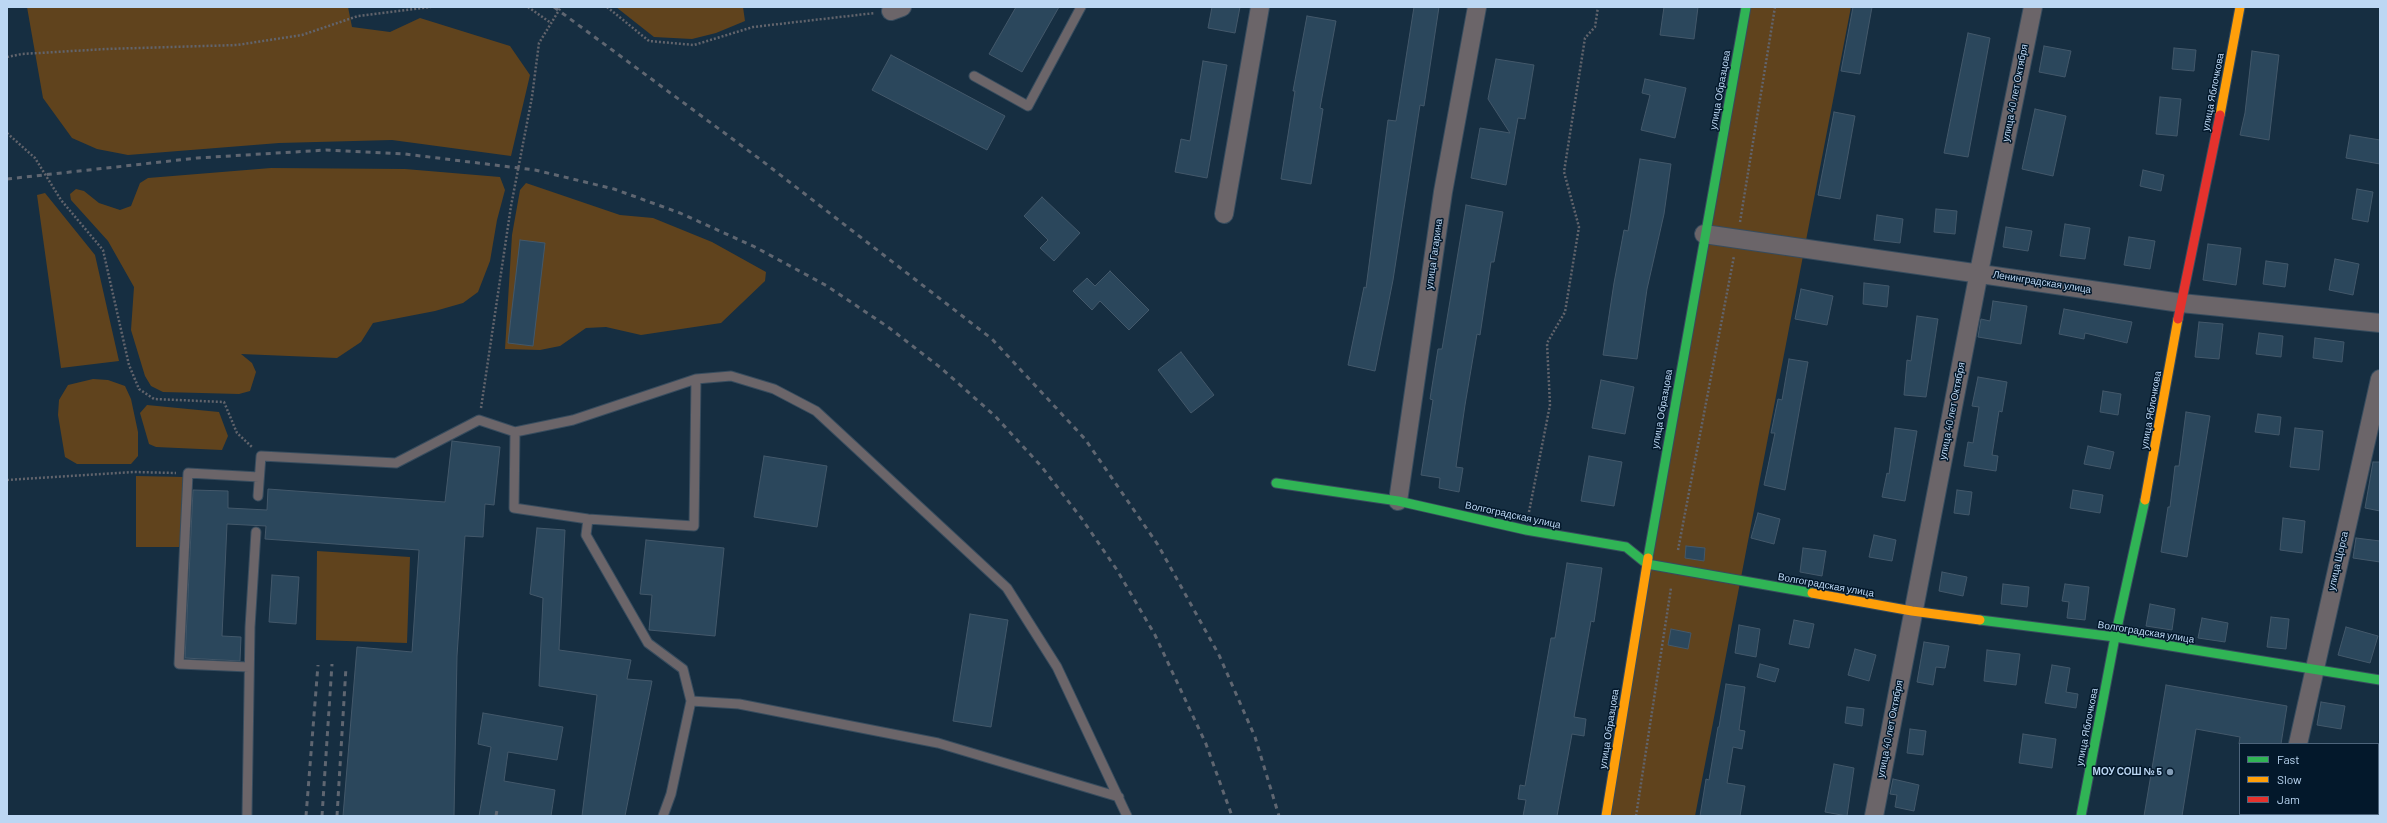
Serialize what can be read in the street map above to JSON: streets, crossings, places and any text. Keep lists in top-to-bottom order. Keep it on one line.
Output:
{"streets":{"street":["улица Образцова","улица Яблочкова","улица 40 лет Октября","улица Гагарина","Ленинградская улица","Волгоградская улица","улица Щорса"]},"crossings":[["улица Образцова","Ленинградская улица"],["улица Образцова","Волгоградская улица"],["улица Яблочкова","Ленинградская улица"],["улица Яблочкова","Волгоградская улица"],["улица 40 лет Октября","Ленинградская улица"],["улица 40 лет Октября","Волгоградская улица"],["улица Гагарина","Волгоградская улица"],["Волгоградская улица","улица Щорса"]],"places":["МОУ СОШ № 5"],"legend":["Fast","Slow","Jam"]}
